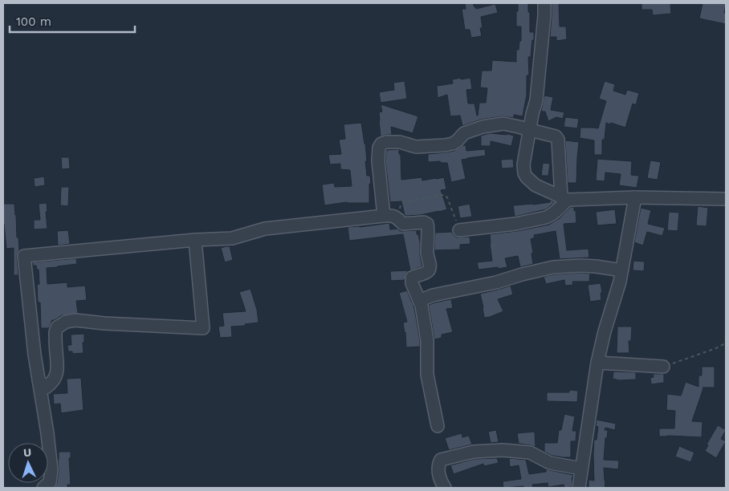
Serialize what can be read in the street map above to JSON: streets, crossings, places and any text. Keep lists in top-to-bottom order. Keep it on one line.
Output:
{"scale_bar":"100 m","north":"top"}
